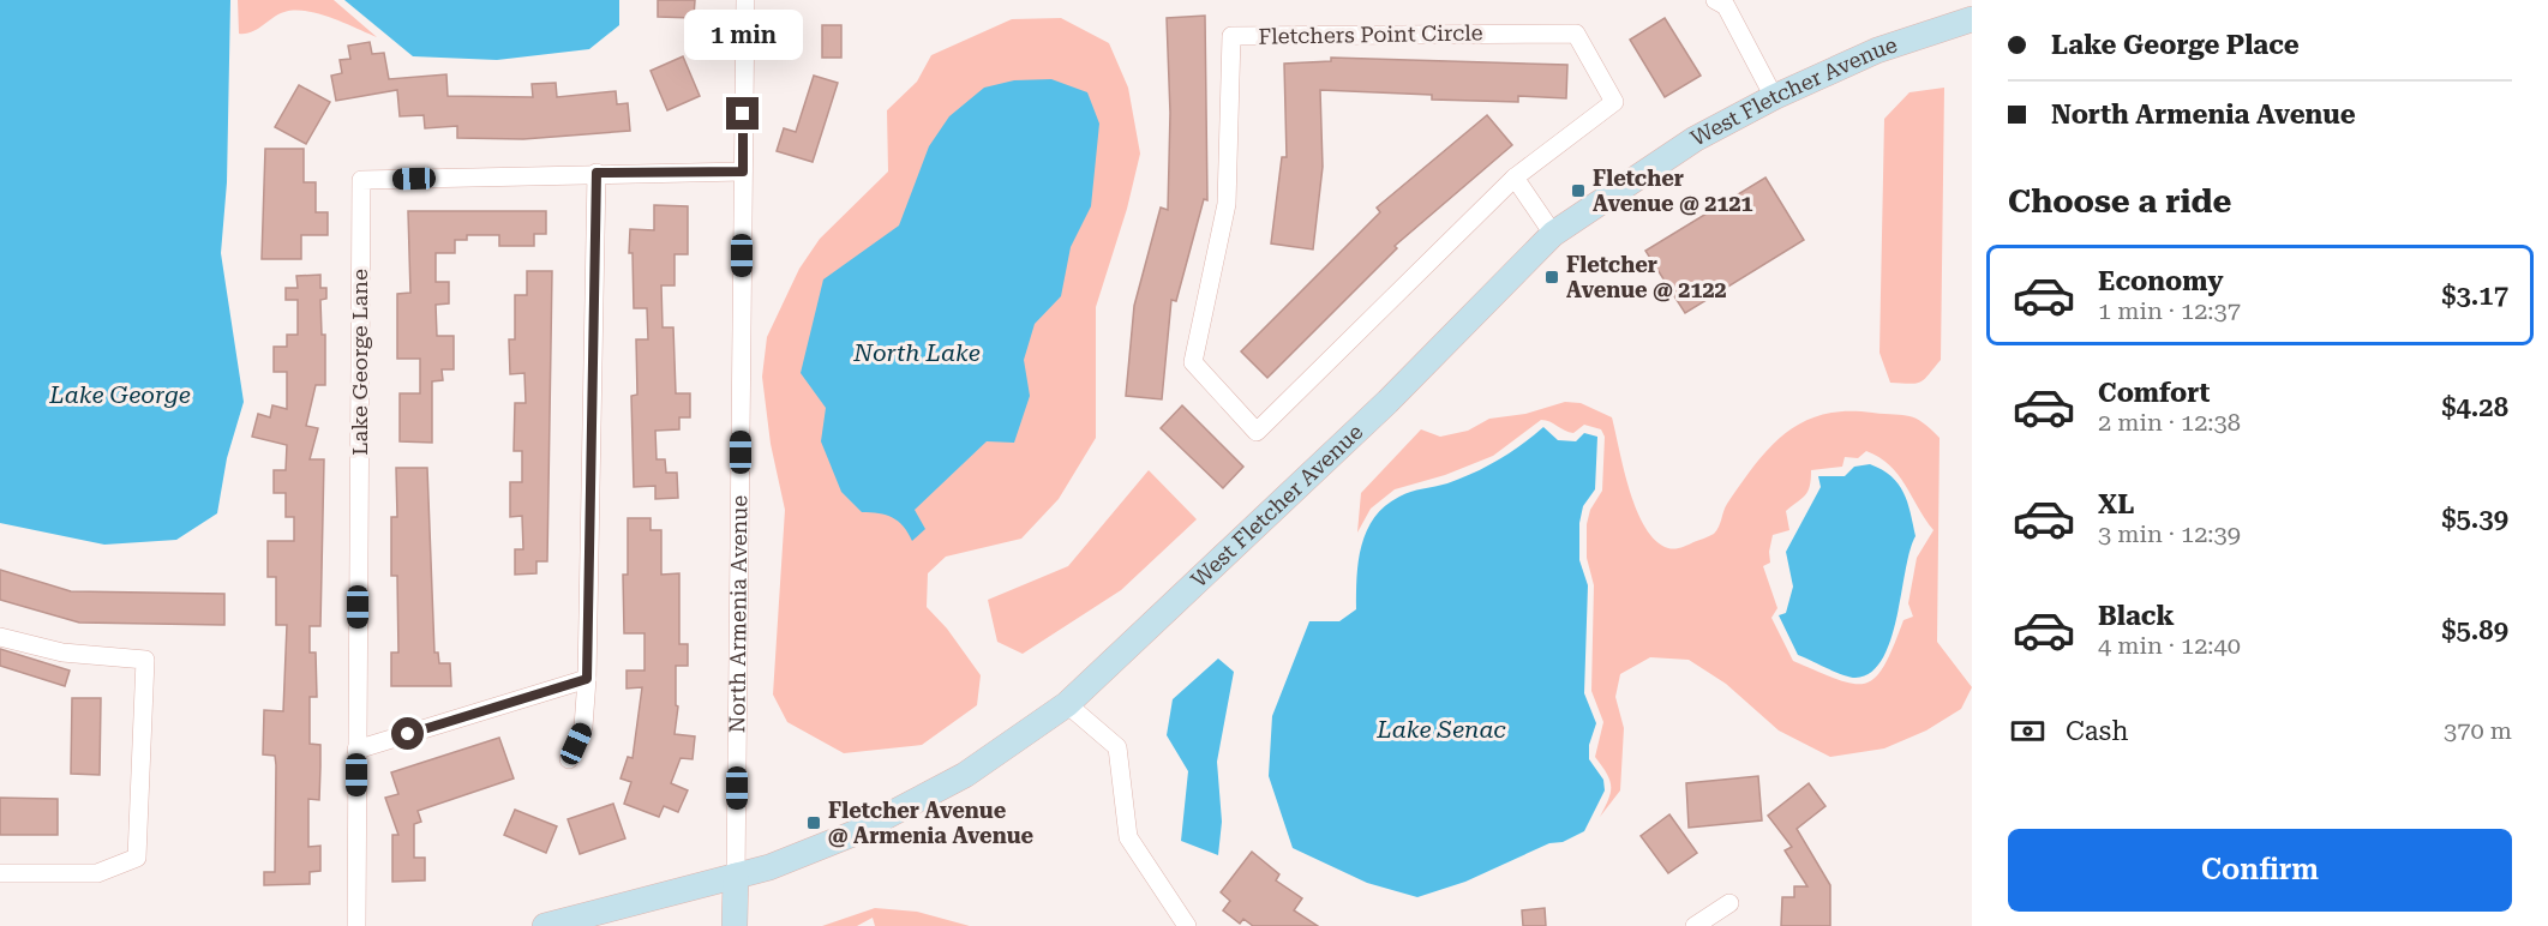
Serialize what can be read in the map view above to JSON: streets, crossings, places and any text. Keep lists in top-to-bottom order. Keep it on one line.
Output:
{"streets":{"main road":["West Fletcher Avenue","North Armenia Avenue"],"street":["Fletchers Point Circle","Lake George Lane"]},"crossings":[["West Fletcher Avenue","North Armenia Avenue"],["Lake George Lane","North Armenia Avenue"]],"water":["North Lake","Lake George","Lake Senac"],"places":{"transit":["Fletcher Avenue @ 2121","Fletcher Avenue @ 2122","Fletcher Avenue @ Armenia Avenue"]},"page":{"banner":["Lake George Place","North Armenia Avenue"],"bubble":"1 min","heading":"Choose a ride","list":[{"name":"Economy","note":"1 min · 12:37","value":"$3.17"},{"name":"Comfort","note":"2 min · 12:38","value":"$4.28"},{"name":"XL","note":"3 min · 12:39","value":"$5.39"},{"name":"Black","note":"4 min · 12:40","value":"$5.89"}],"pay":["Cash","370 m"],"buttons":"Confirm"}}
